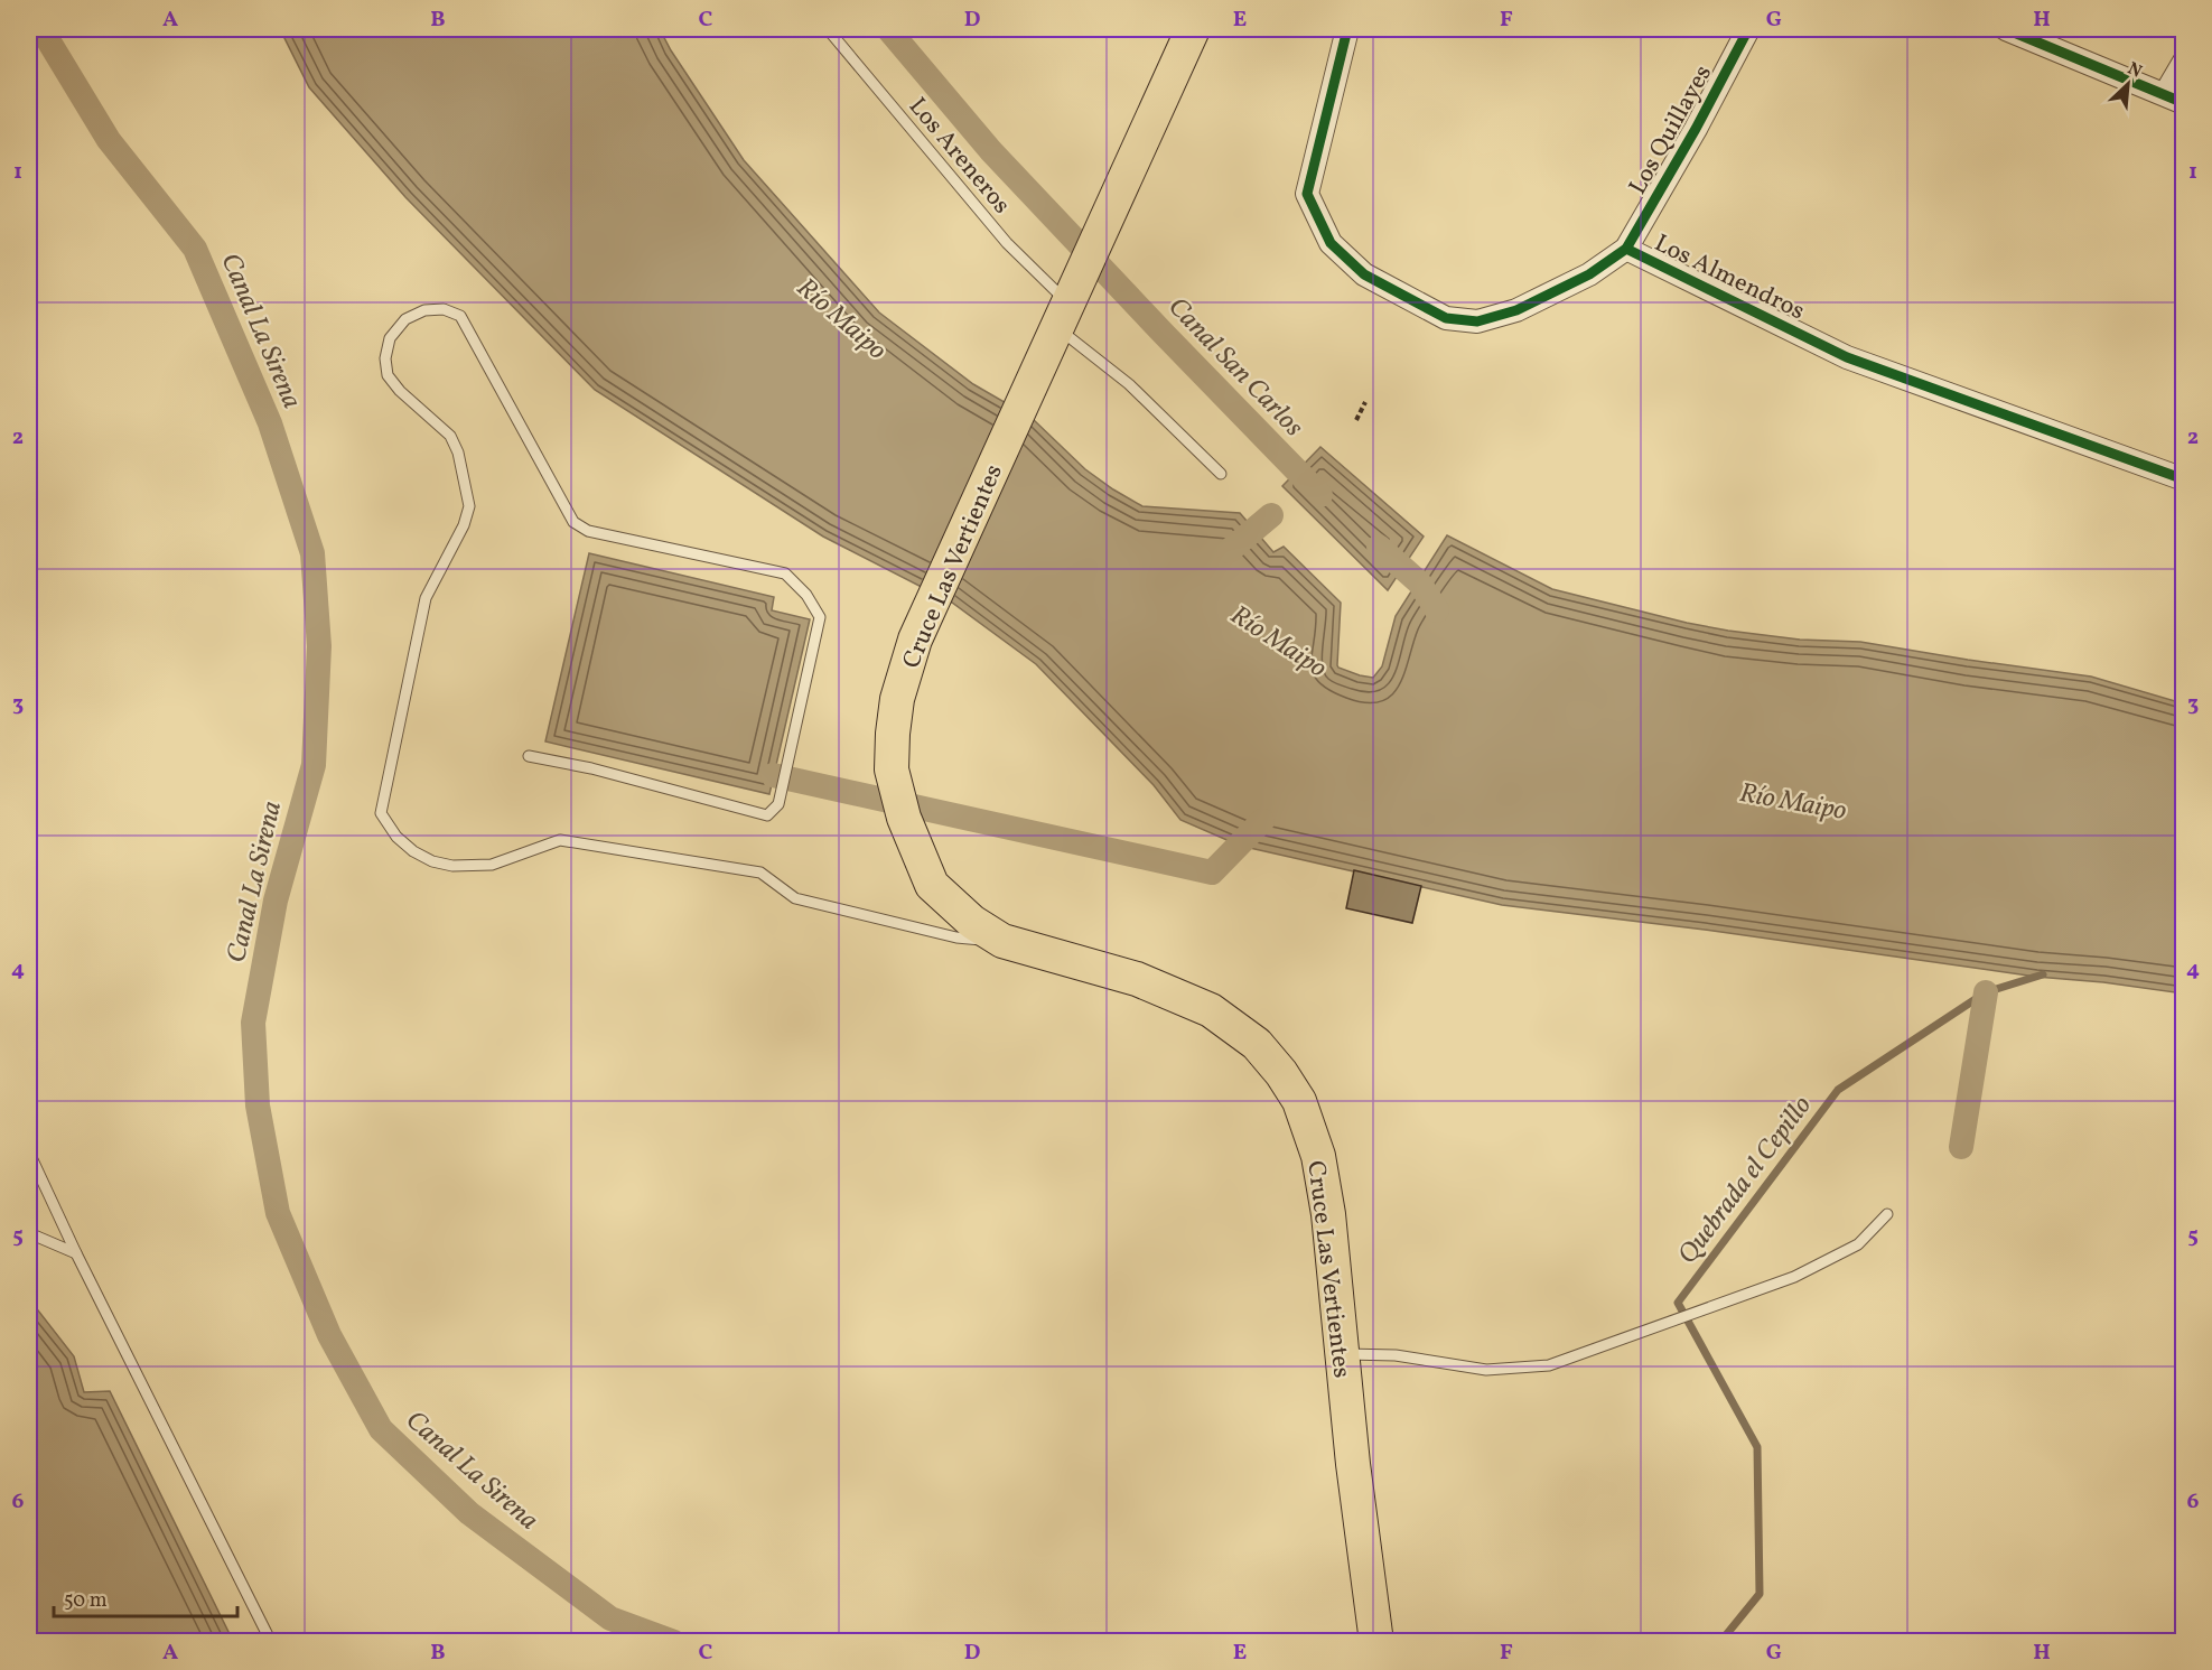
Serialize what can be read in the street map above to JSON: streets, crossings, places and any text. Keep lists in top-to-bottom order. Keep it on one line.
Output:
{"streets":{"main road":["Cruce Las Vertientes"],"street":["Los Quillayes","Los Almendros"],"lane":["Los Areneros"]},"crossings":[["Los Quillayes","Los Almendros"],["Los Areneros","Cruce Las Vertientes"]],"water":["Río Maipo","Canal La Sirena","Canal San Carlos","Quebrada el Cepillo"],"scale_bar":"50 m","north":"top right","grid":{"columns":["A","B","C","D","E","F","G","H"],"rows":["1","2","3","4","5","6"]}}
